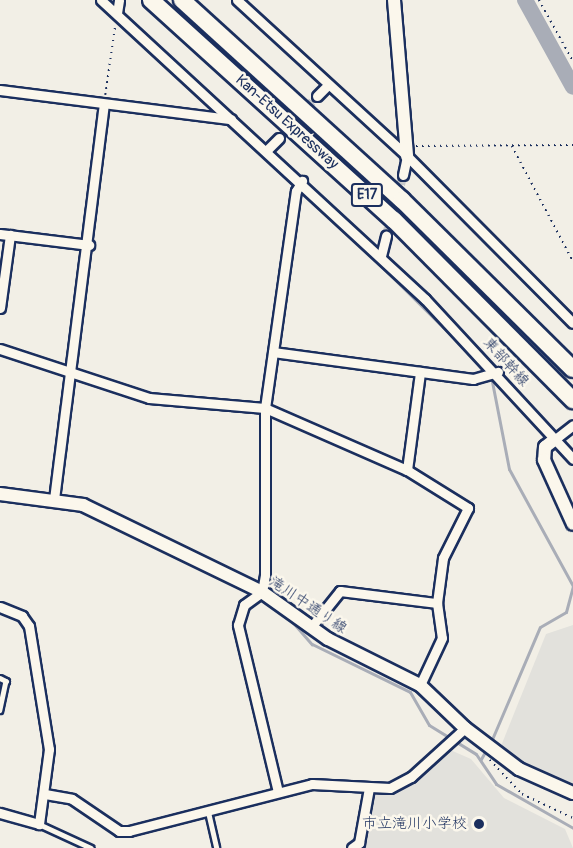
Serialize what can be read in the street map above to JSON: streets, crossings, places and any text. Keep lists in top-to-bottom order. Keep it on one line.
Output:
{"streets":{"highway":["Kan-Etsu Expressway","E17"],"street":["東部幹線","滝川中通り線"]},"places":["市立滝川小学校"]}
